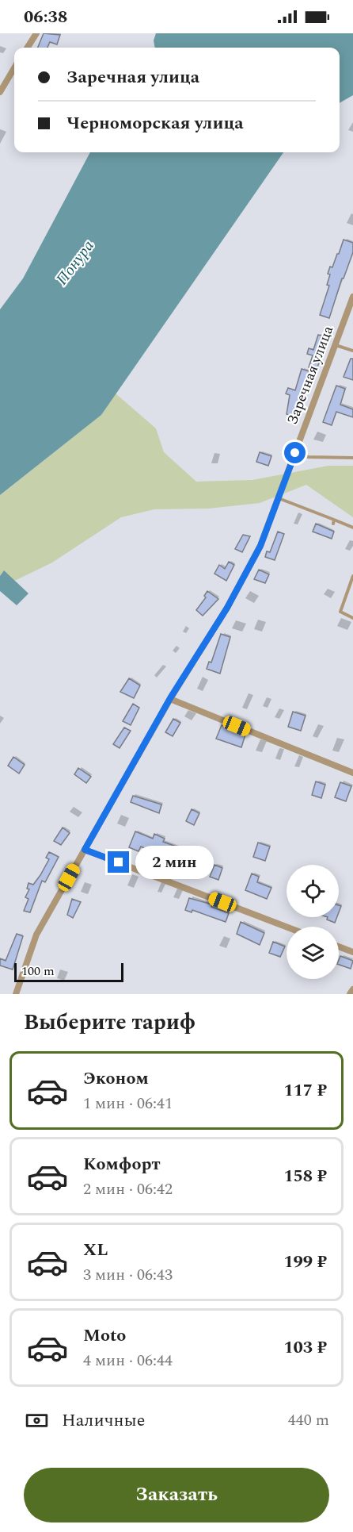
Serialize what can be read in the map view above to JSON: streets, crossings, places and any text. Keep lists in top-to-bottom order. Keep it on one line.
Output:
{"streets":{"street":["Заречная улица"]},"water":["Понура"],"scale_bar":"100 m","page":{"status":"06:38","banner":["Заречная улица","Черноморская улица"],"bubble":"2 мин","scale":"100 m","heading":"Выберите тариф","list":[{"name":"Эконом","note":"1 мин · 06:41","value":"117 ₽"},{"name":"Комфорт","note":"2 мин · 06:42","value":"158 ₽"},{"name":"XL","note":"3 мин · 06:43","value":"199 ₽"},{"name":"Moto","note":"4 мин · 06:44","value":"103 ₽"}],"pay":["Наличные","440 m"],"buttons":"Заказать"}}
